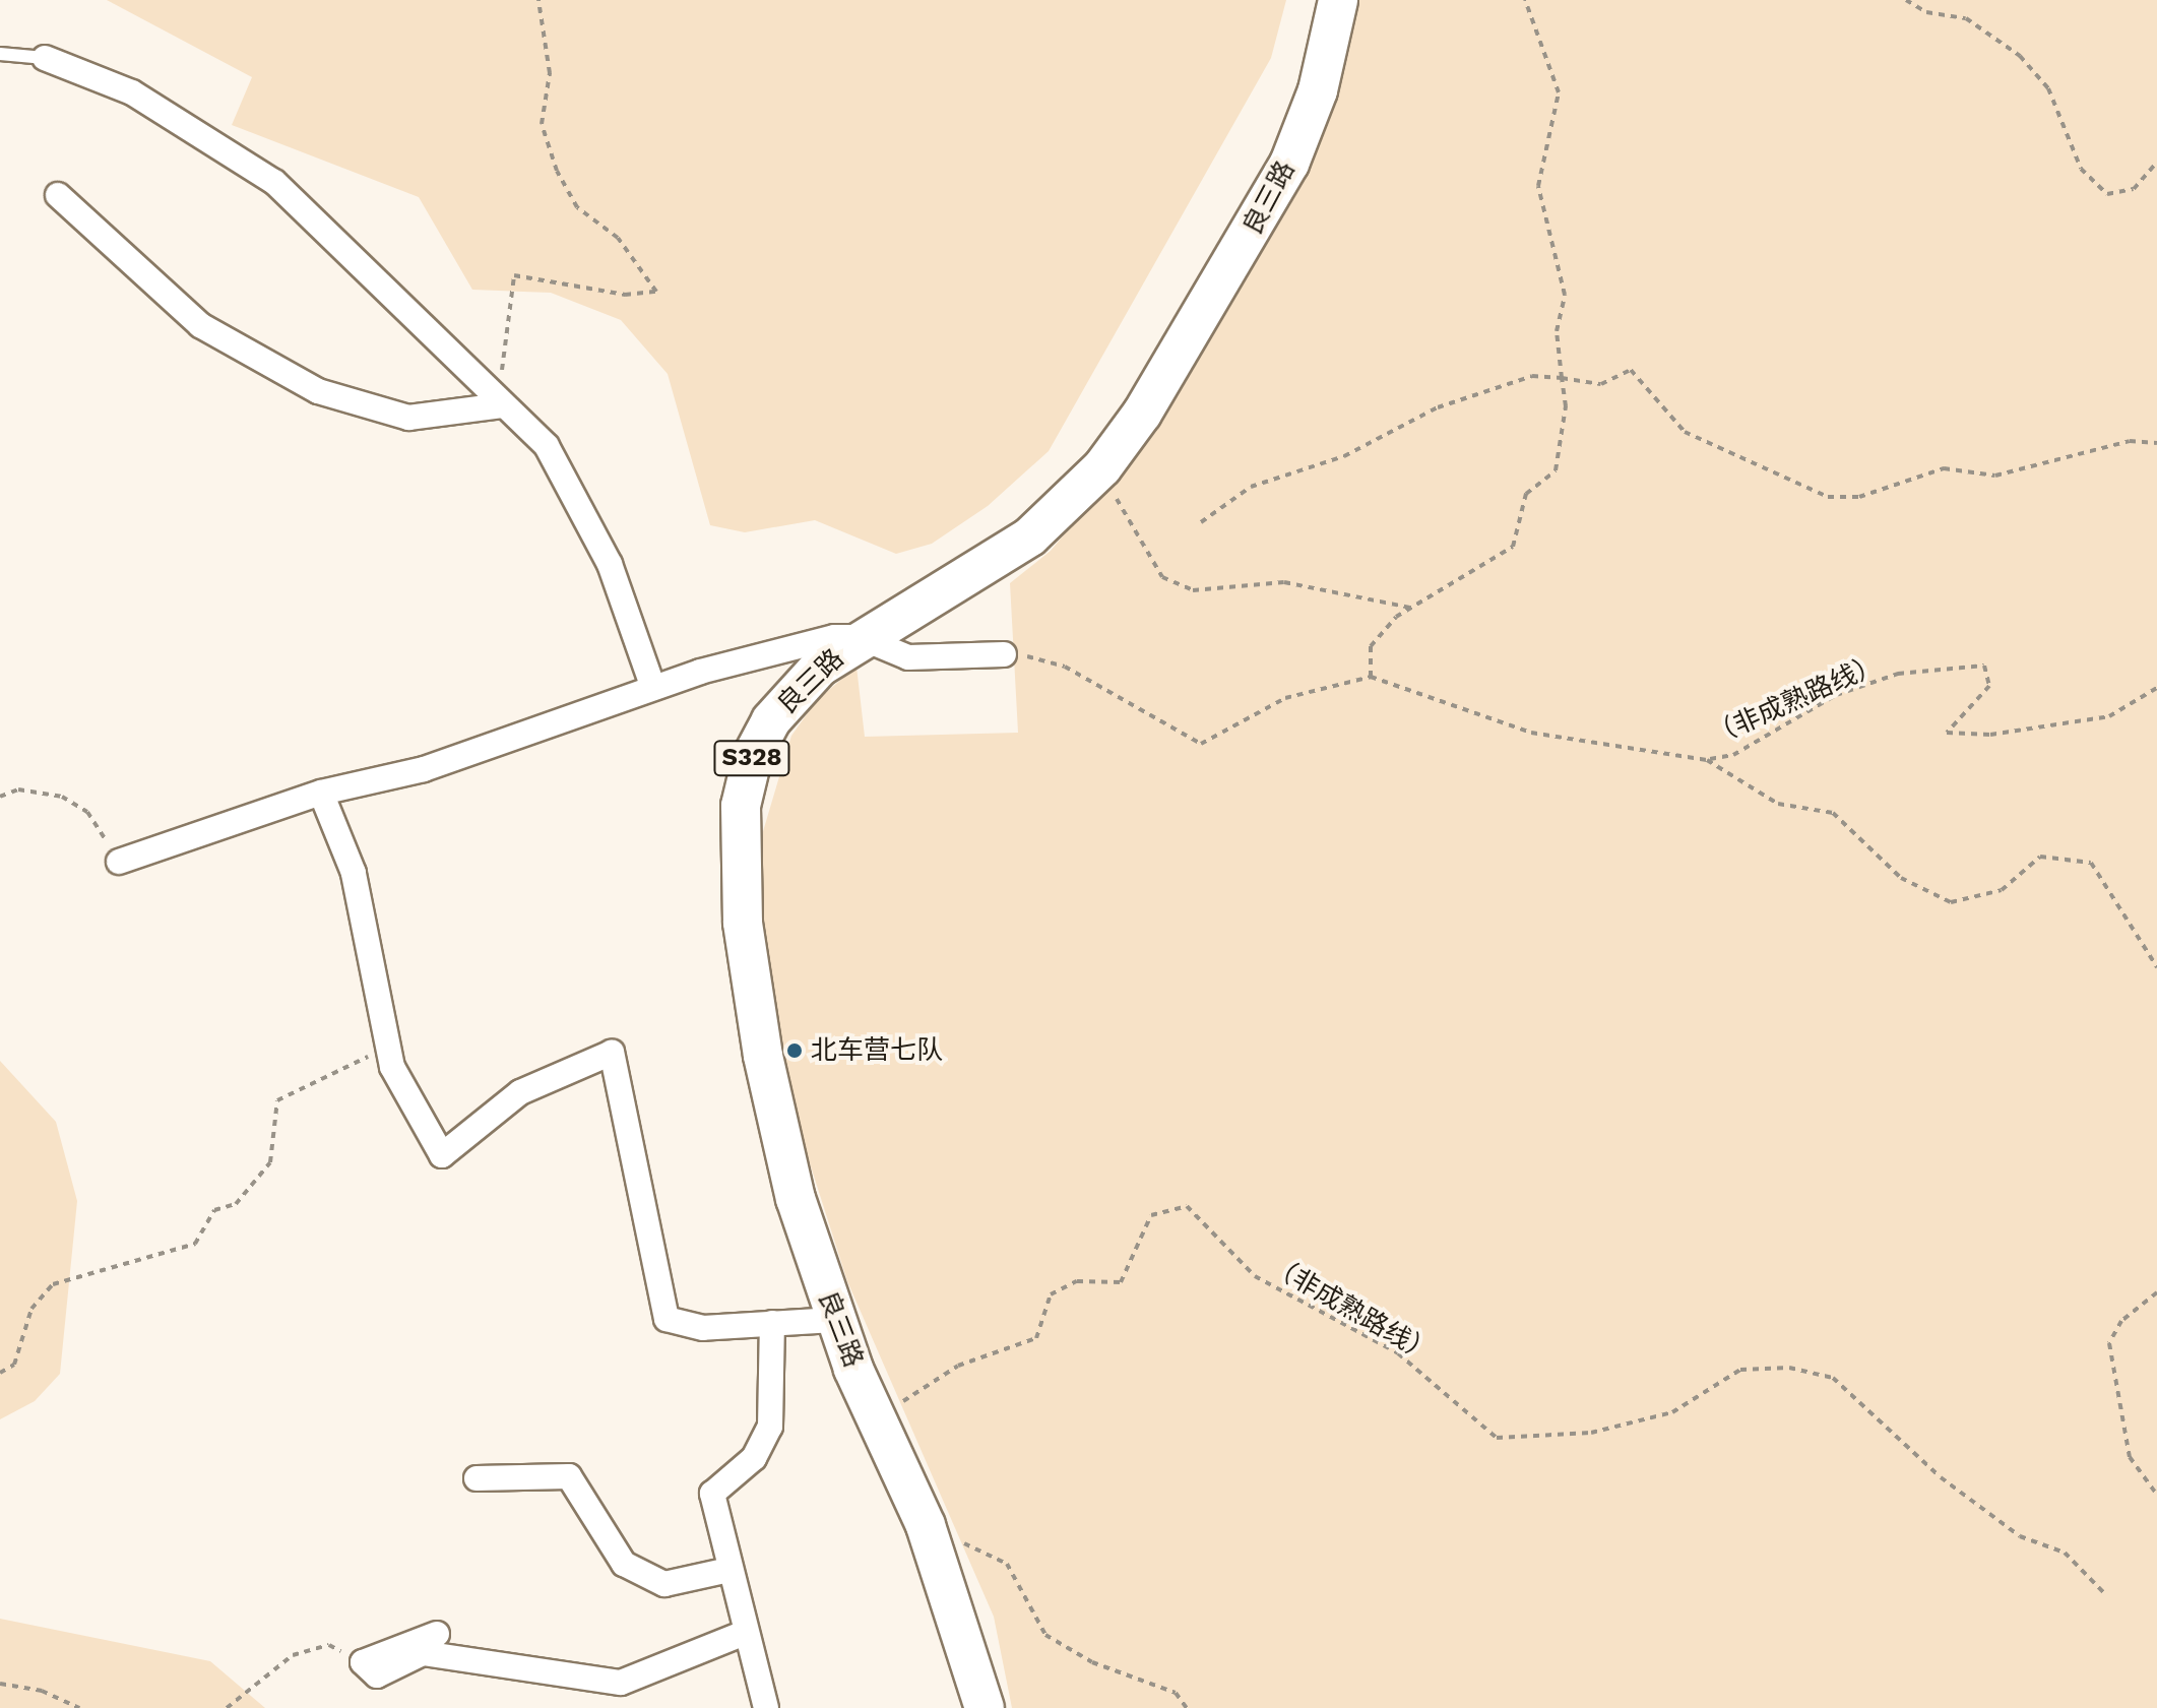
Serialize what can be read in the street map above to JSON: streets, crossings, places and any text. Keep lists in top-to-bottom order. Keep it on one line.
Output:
{"streets":{"main road":["良三路","S328"],"path":["（非成熟路线）"]},"crossings":[["良三路","（非成熟路线）"]],"places":["北车营七队"]}
